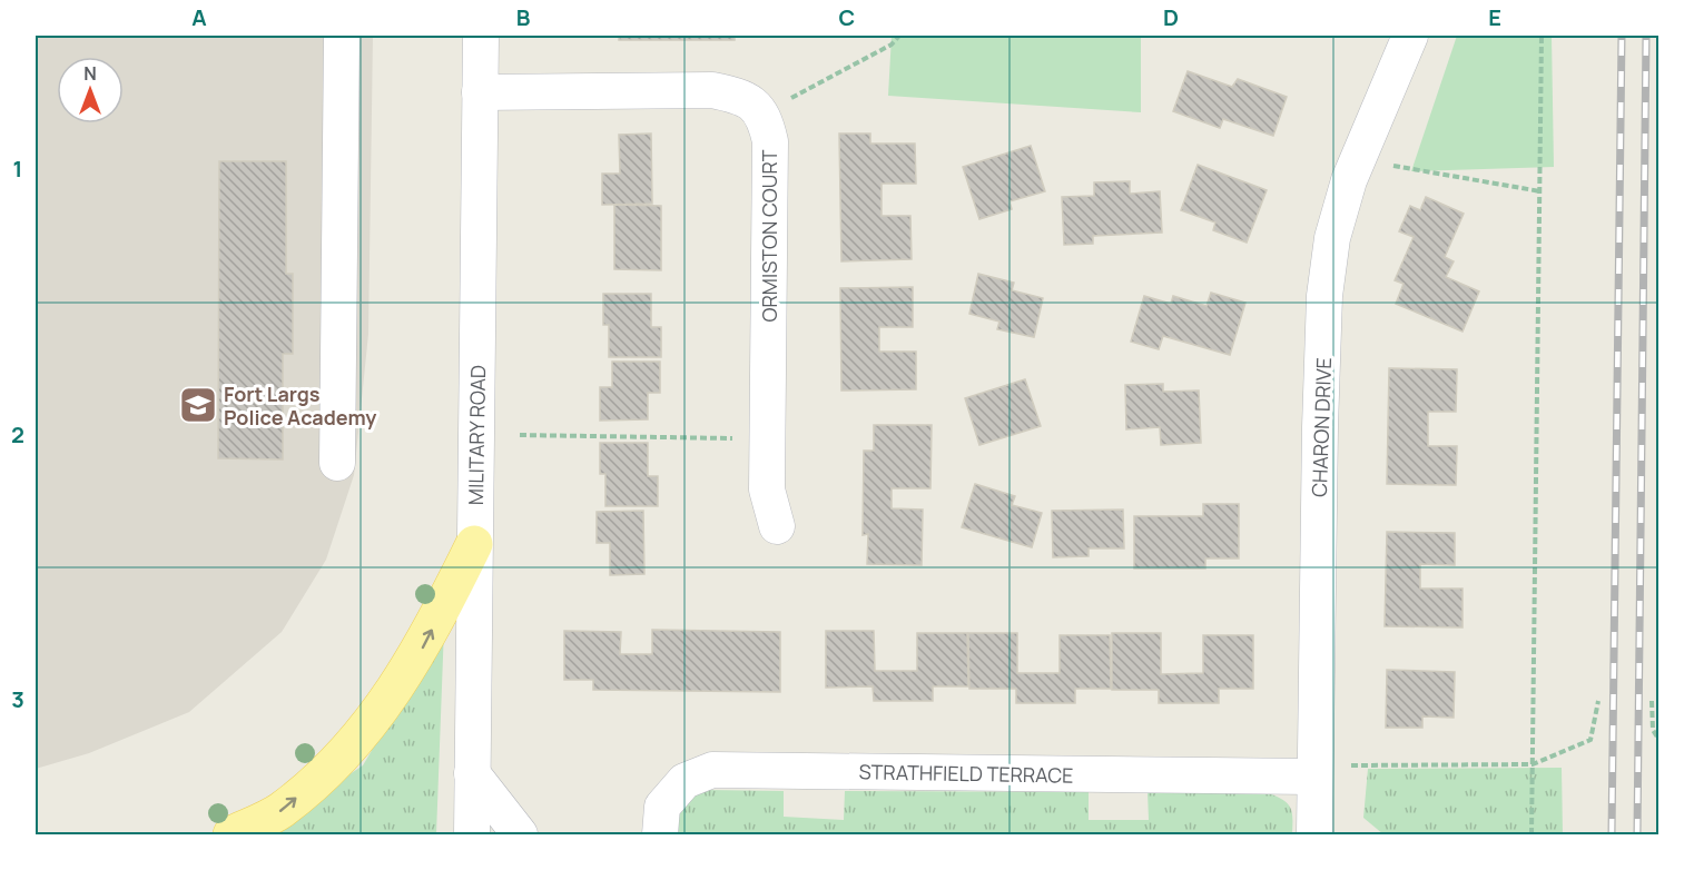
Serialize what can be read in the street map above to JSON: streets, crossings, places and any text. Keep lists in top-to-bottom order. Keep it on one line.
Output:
{"streets":{"street":["ORMISTON COURT","CHARON DRIVE","MILITARY ROAD","STRATHFIELD TERRACE"]},"crossings":[["ORMISTON COURT","MILITARY ROAD"],["CHARON DRIVE","STRATHFIELD TERRACE"]],"places":{"school or university":["Fort Largs Police Academy"]},"north":"top","grid":{"columns":["A","B","C","D","E"],"rows":["1","2","3"]}}
